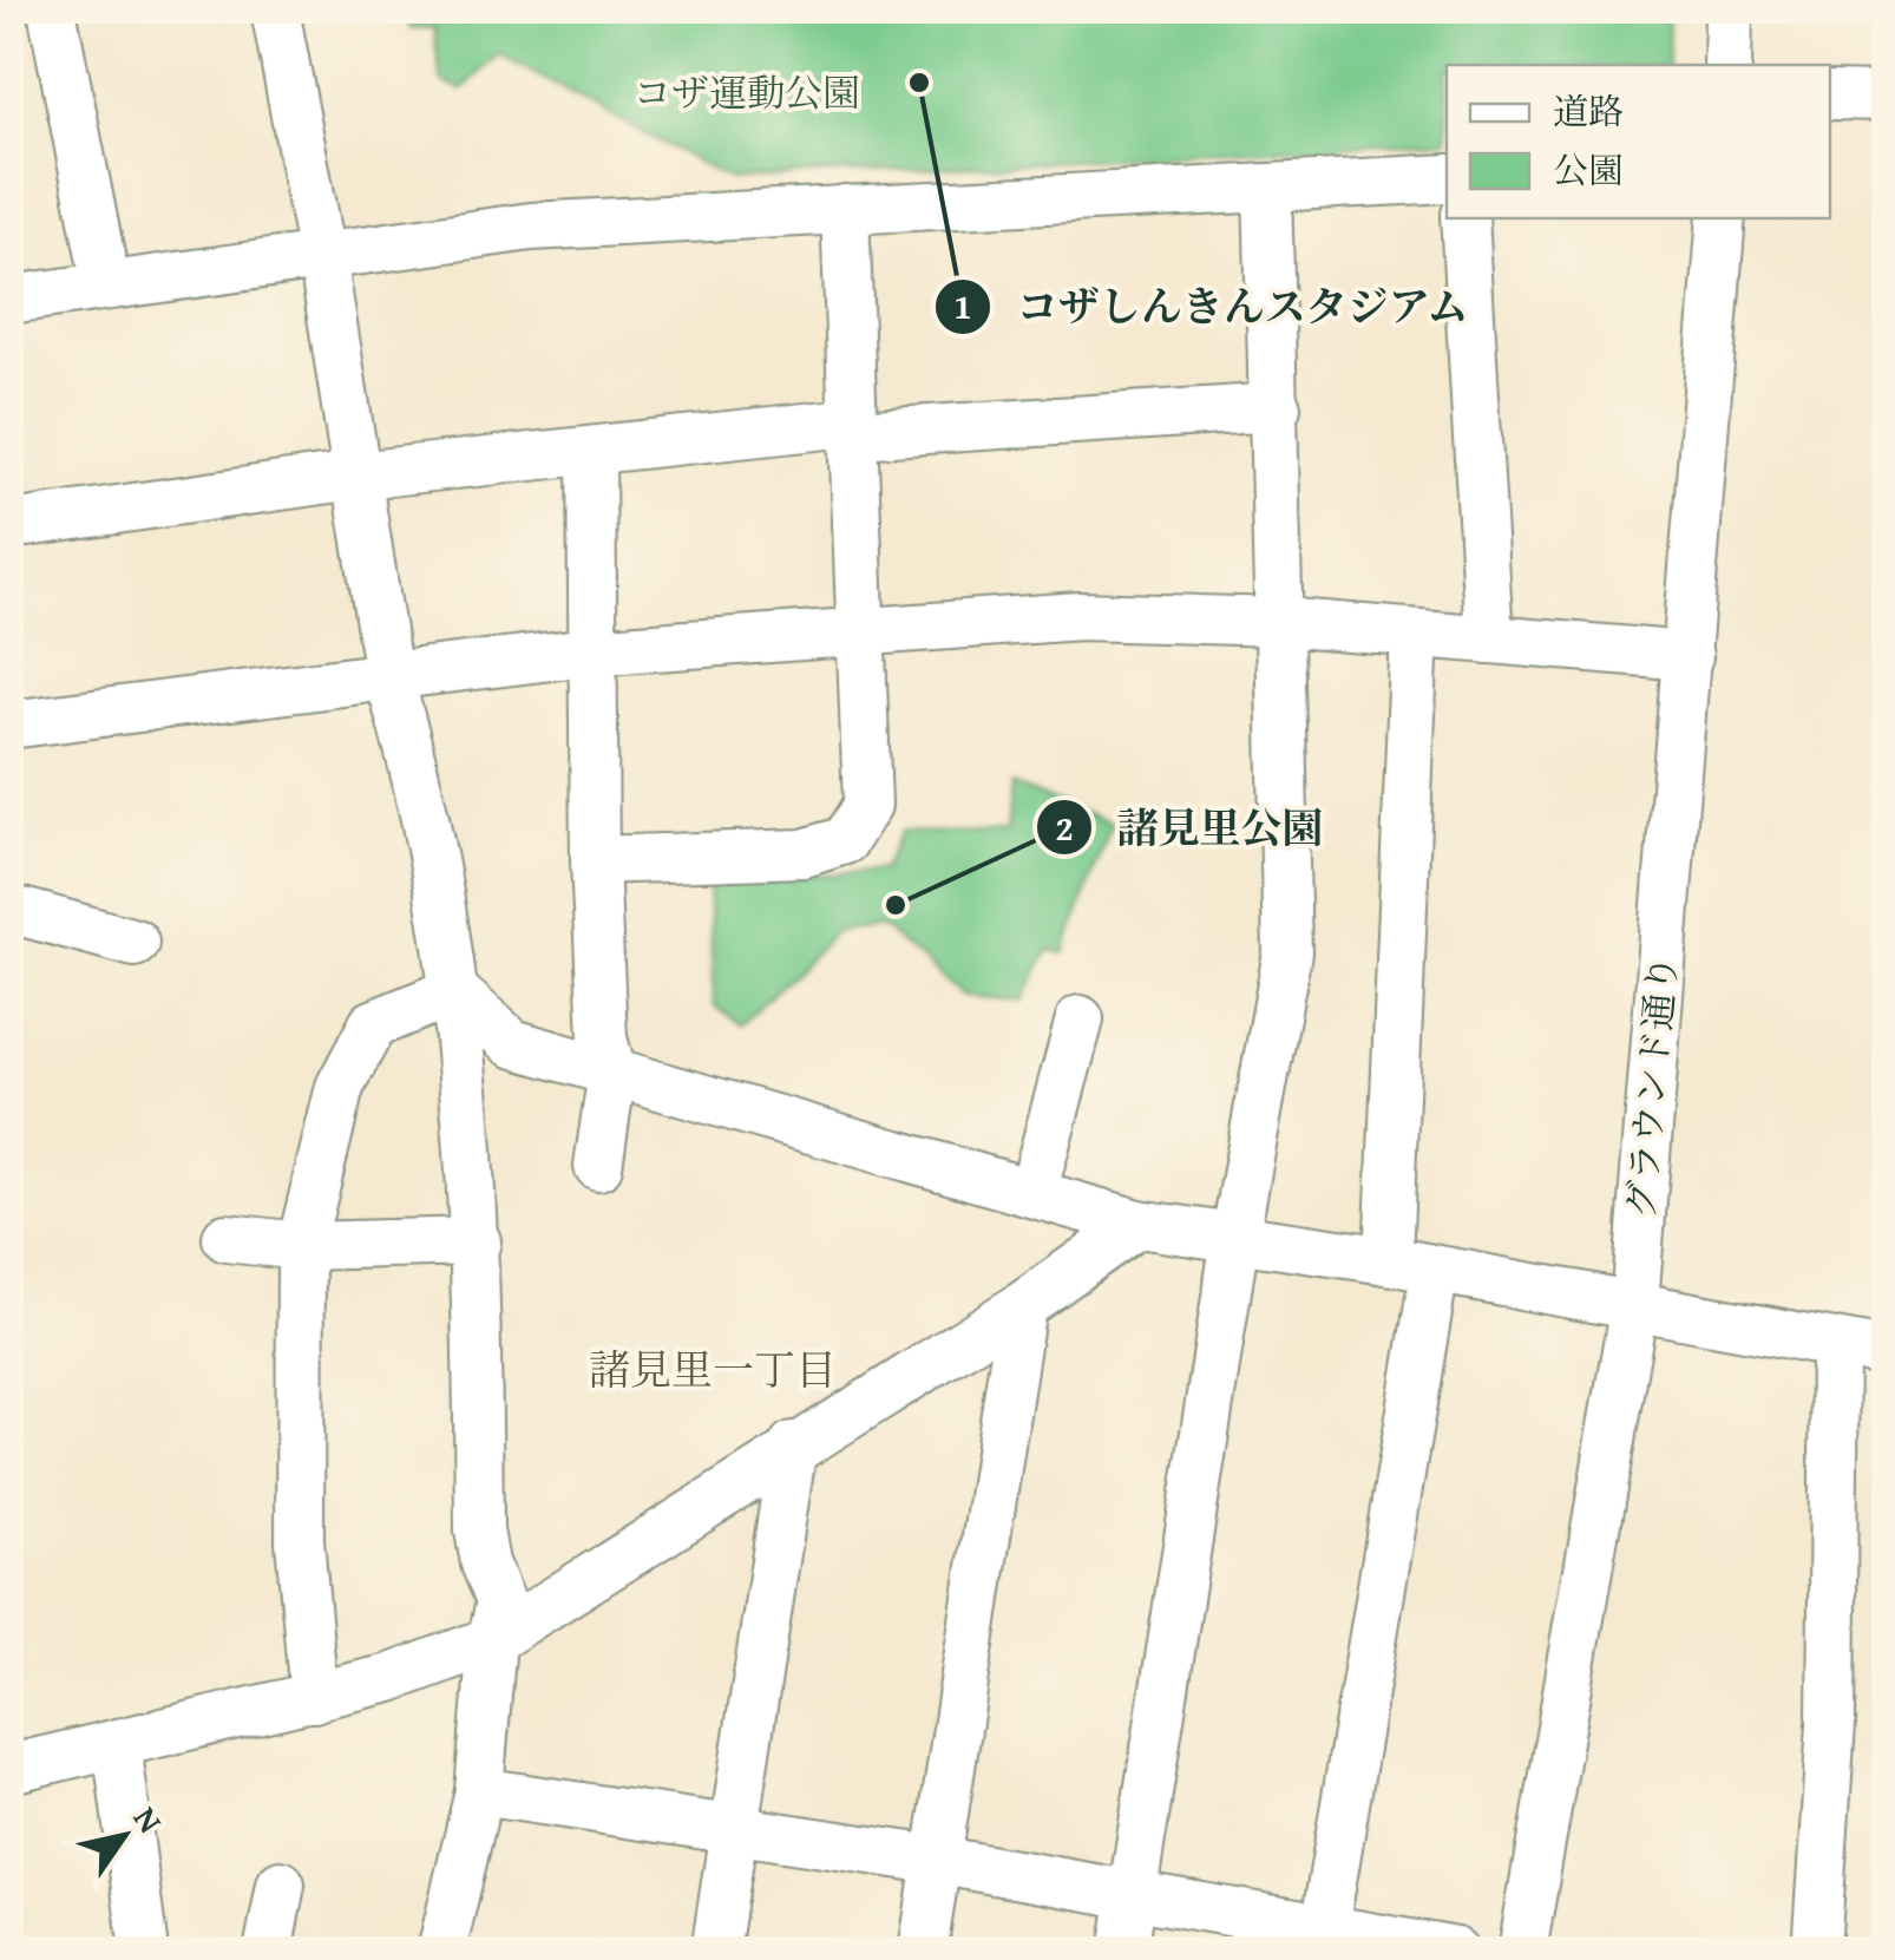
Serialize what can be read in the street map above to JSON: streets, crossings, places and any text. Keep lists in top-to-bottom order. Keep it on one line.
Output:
{"streets":{"street":["グラウンド通り"]},"districts":["諸見里一丁目"],"parks":["コザ運動公園"],"places":["コザしんきんスタジアム","諸見里公園"],"legend":["道路","公園"],"north":"top right"}
